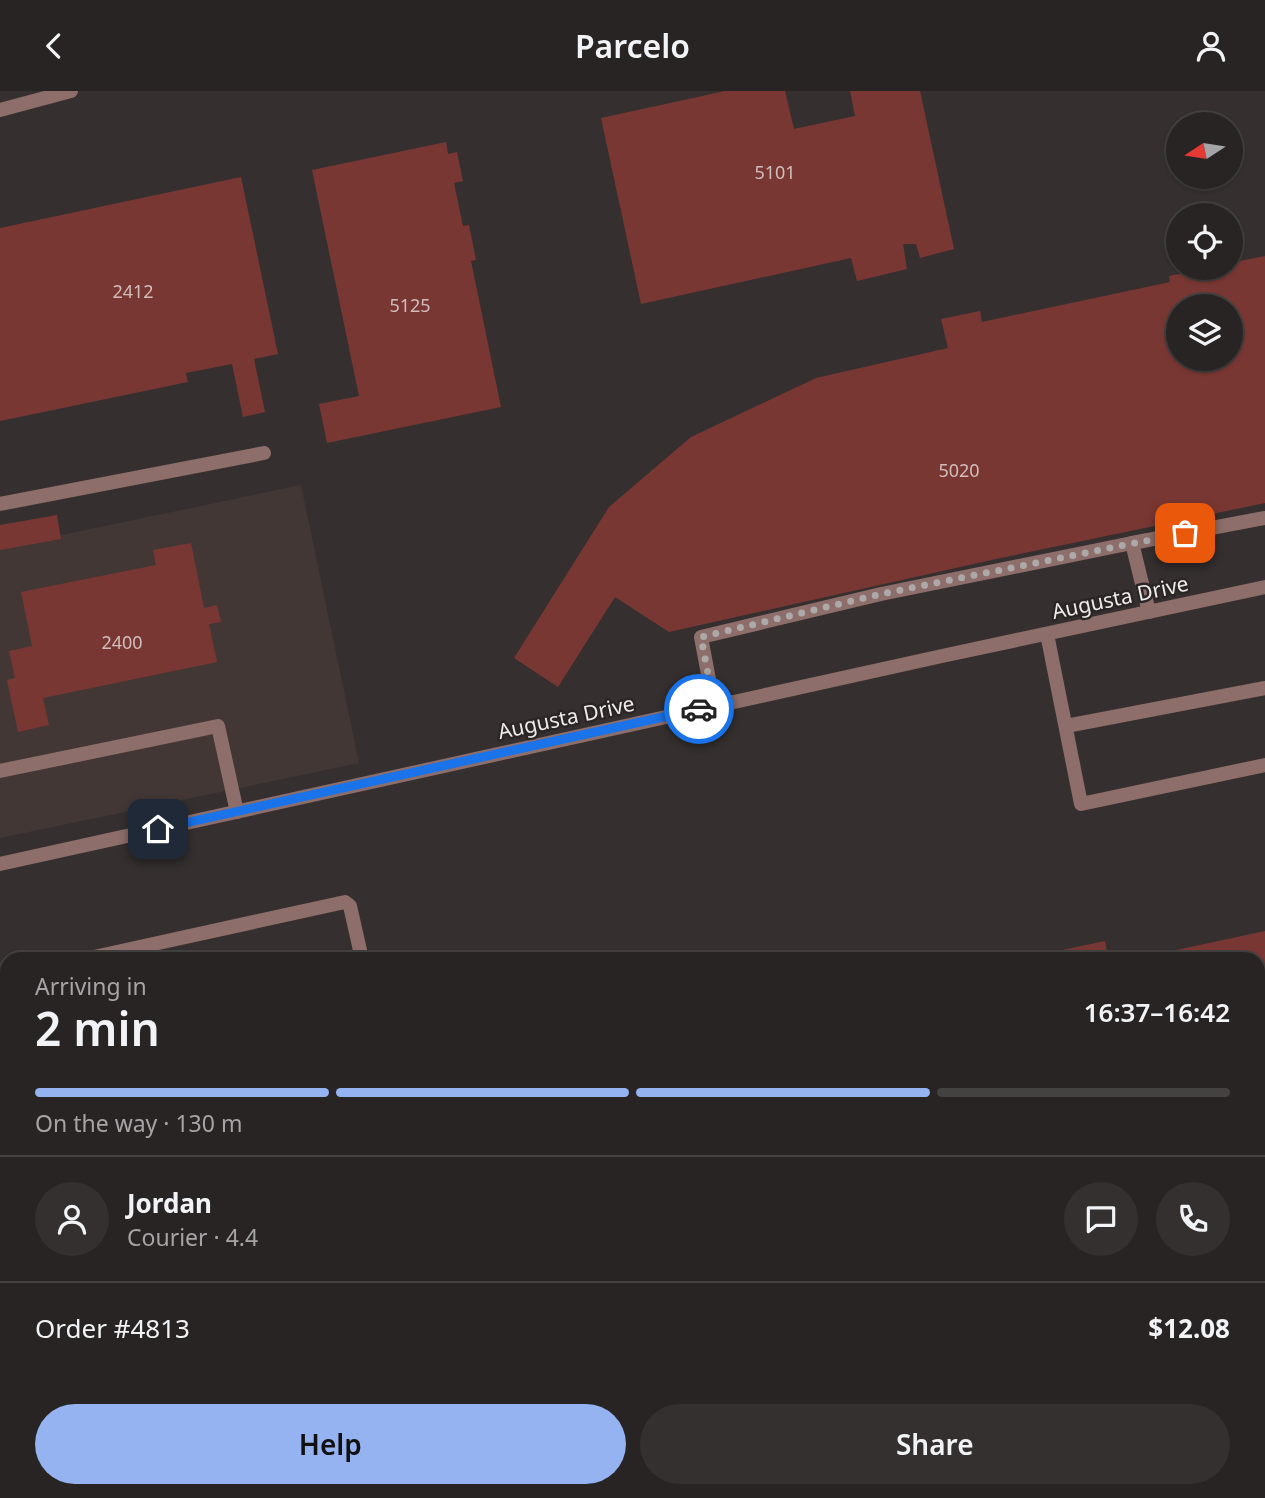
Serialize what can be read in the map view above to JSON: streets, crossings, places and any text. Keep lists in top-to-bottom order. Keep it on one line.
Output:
{"streets":{"street":["Augusta Drive"]},"house_numbers":["5101","2412","5125","5020","2400"],"north":"left","page":{"header":"Parcelo","heading":["2 min","Arriving in","16:37–16:42"],"panel":["Jordan","Courier · 4.4","Order #4813","$12.08"],"bar":"On the way · 130 m","buttons":["Help","Share"]}}
